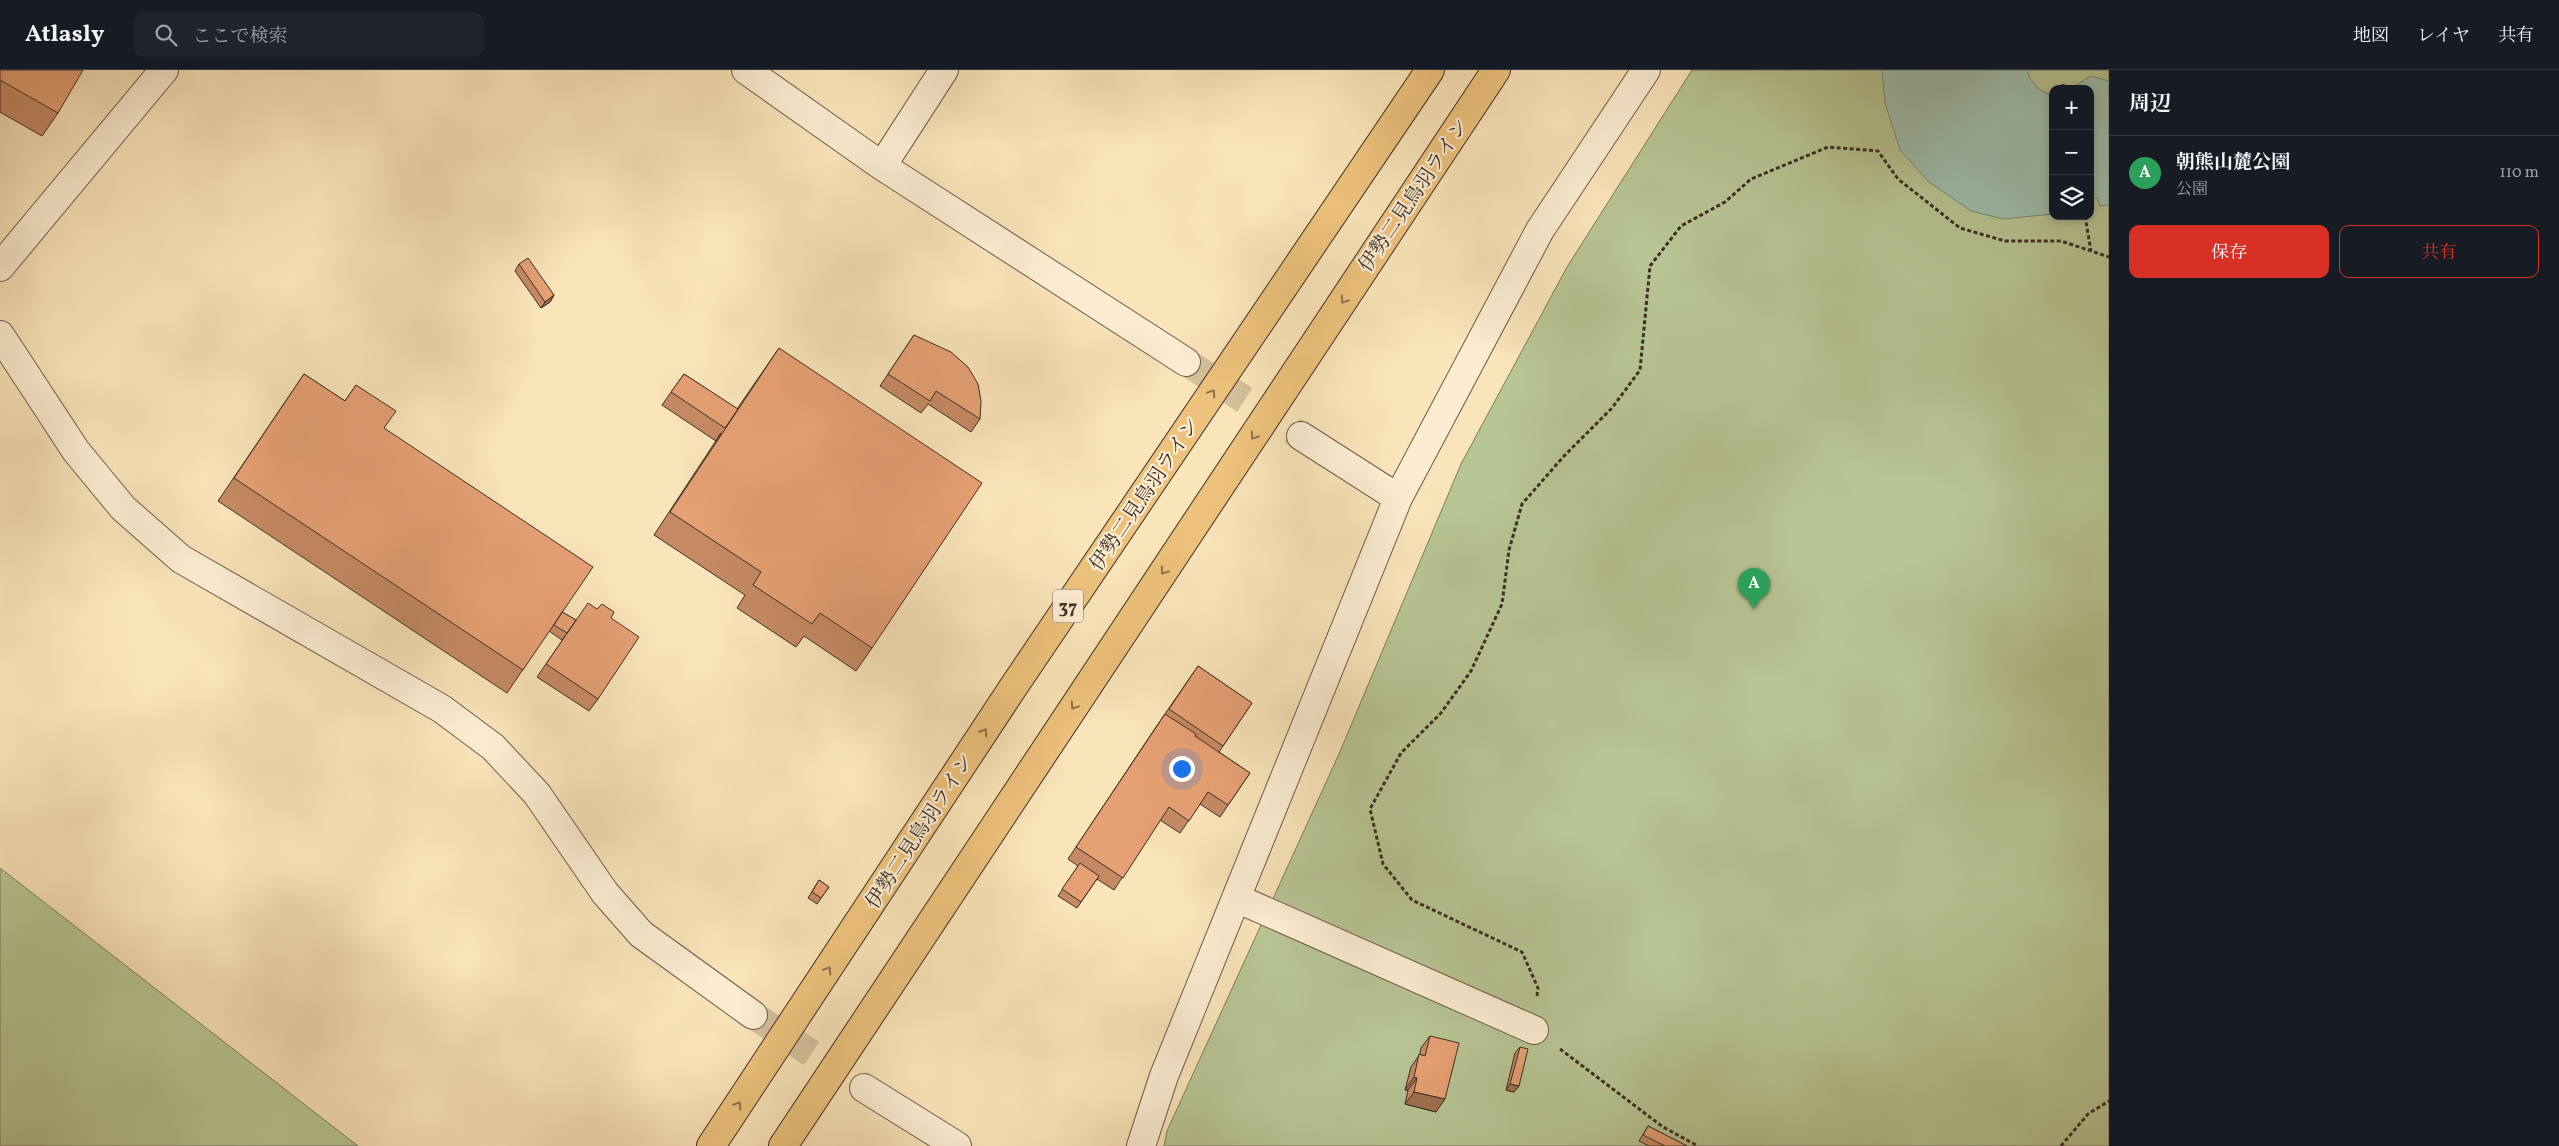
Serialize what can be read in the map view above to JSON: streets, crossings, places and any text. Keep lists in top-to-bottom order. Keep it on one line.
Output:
{"streets":{"main road":["伊勢二見鳥羽ライン","37"]},"page":{"header":"Atlasly","search":"ここで検索","nav":["地図","レイヤ","共有"],"heading":"周辺","map_buttons":["+","−"],"list":[{"mark":"A","name":"朝熊山麓公園","note":"公園","value":"110 m"}],"buttons":["保存","共有"],"pins":"A"}}
